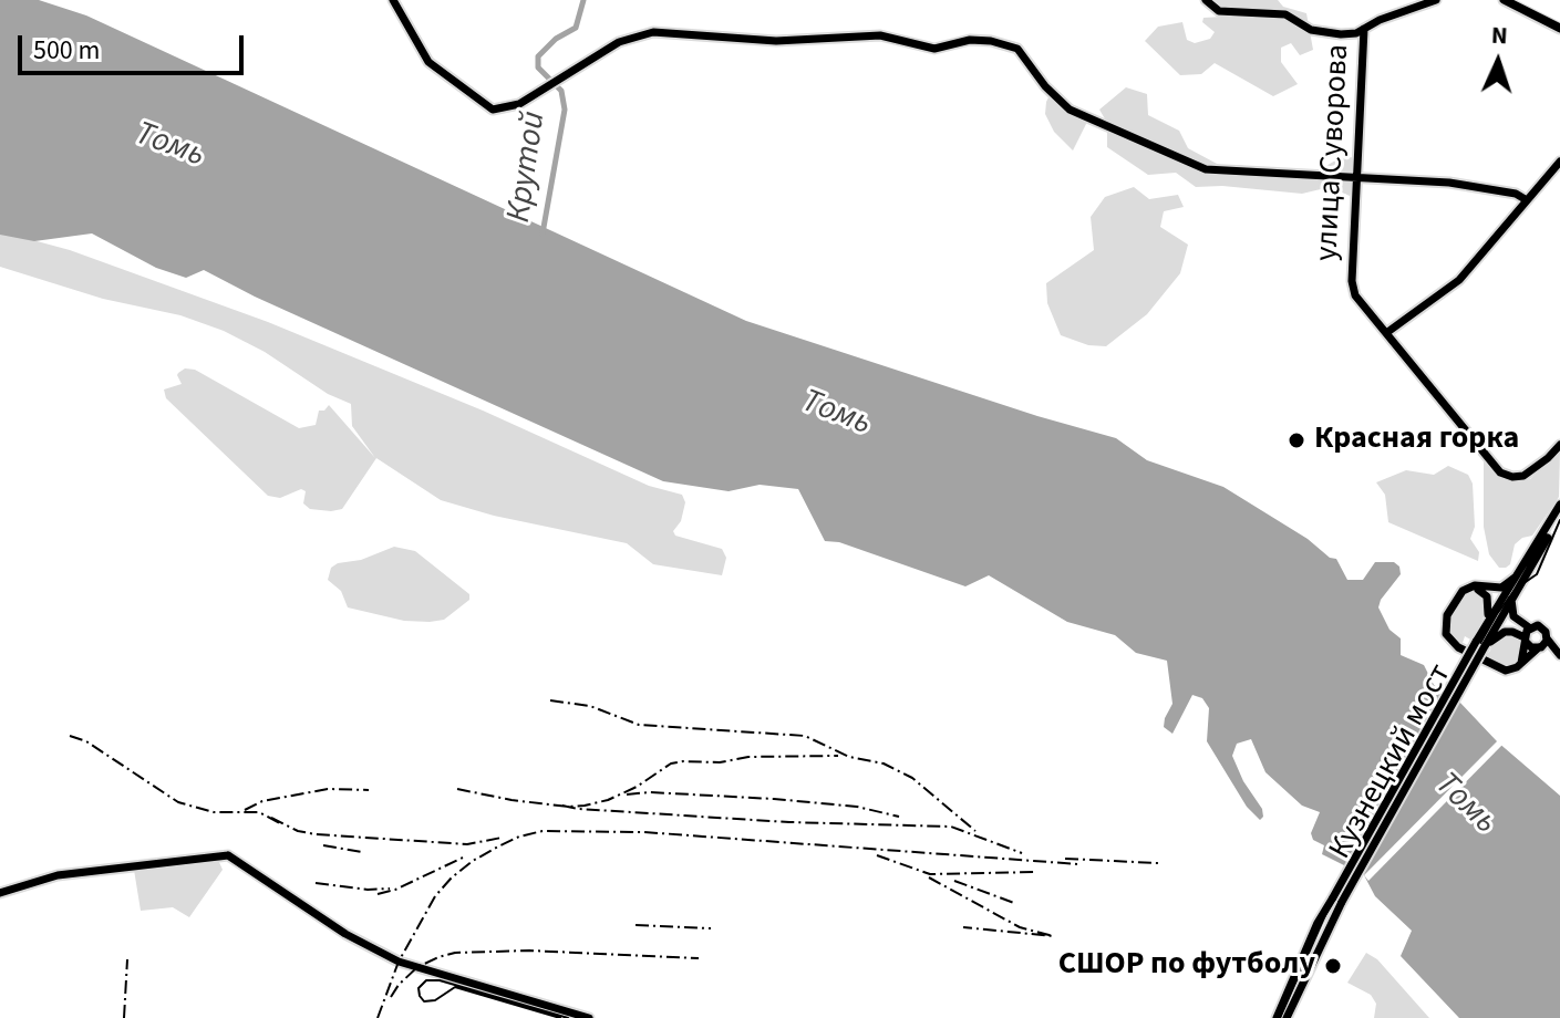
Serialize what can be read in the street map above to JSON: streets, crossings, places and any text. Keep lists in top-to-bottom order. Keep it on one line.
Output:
{"streets":{"main road":["улица Суворова","Кузнецкий мост"]},"water":["Томь","Крутой"],"places":["Красная горка","СШОР по футболу"],"scale_bar":"500 m","north":"top"}
